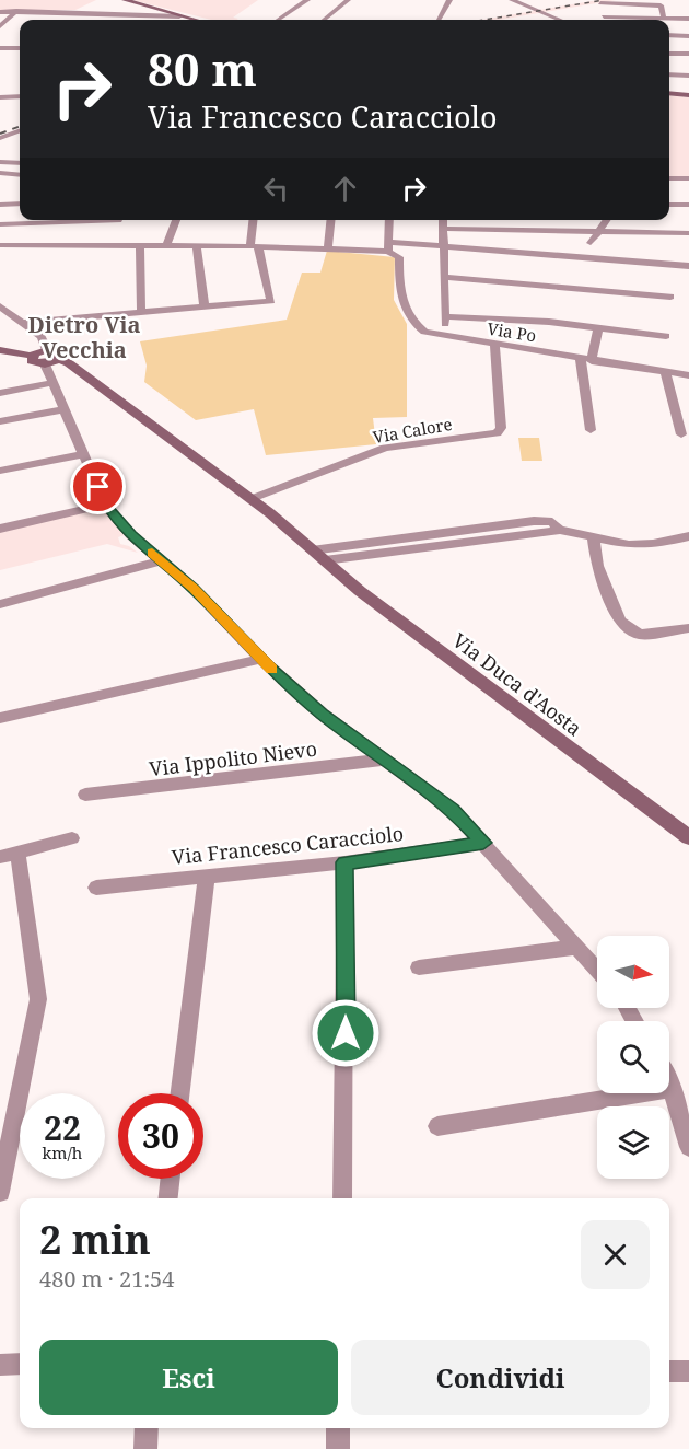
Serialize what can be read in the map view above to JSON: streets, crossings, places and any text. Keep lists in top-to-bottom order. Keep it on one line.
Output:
{"streets":{"street":["Via Po","Via Calore","Via Duca d'Aosta","Via Ippolito Nievo","Via Francesco Caracciolo"]},"crossings":[["Via Po","Via Calore"],["Via Calore","Via Duca d'Aosta"]],"districts":["Dietro Via Vecchia"],"north":"right","page":{"turn":["80 m","Via Francesco Caracciolo"],"speed":"22 km/h","limit":"30","heading":["2 min","480 m · 21:54"],"buttons":["Esci","Condividi"]}}
